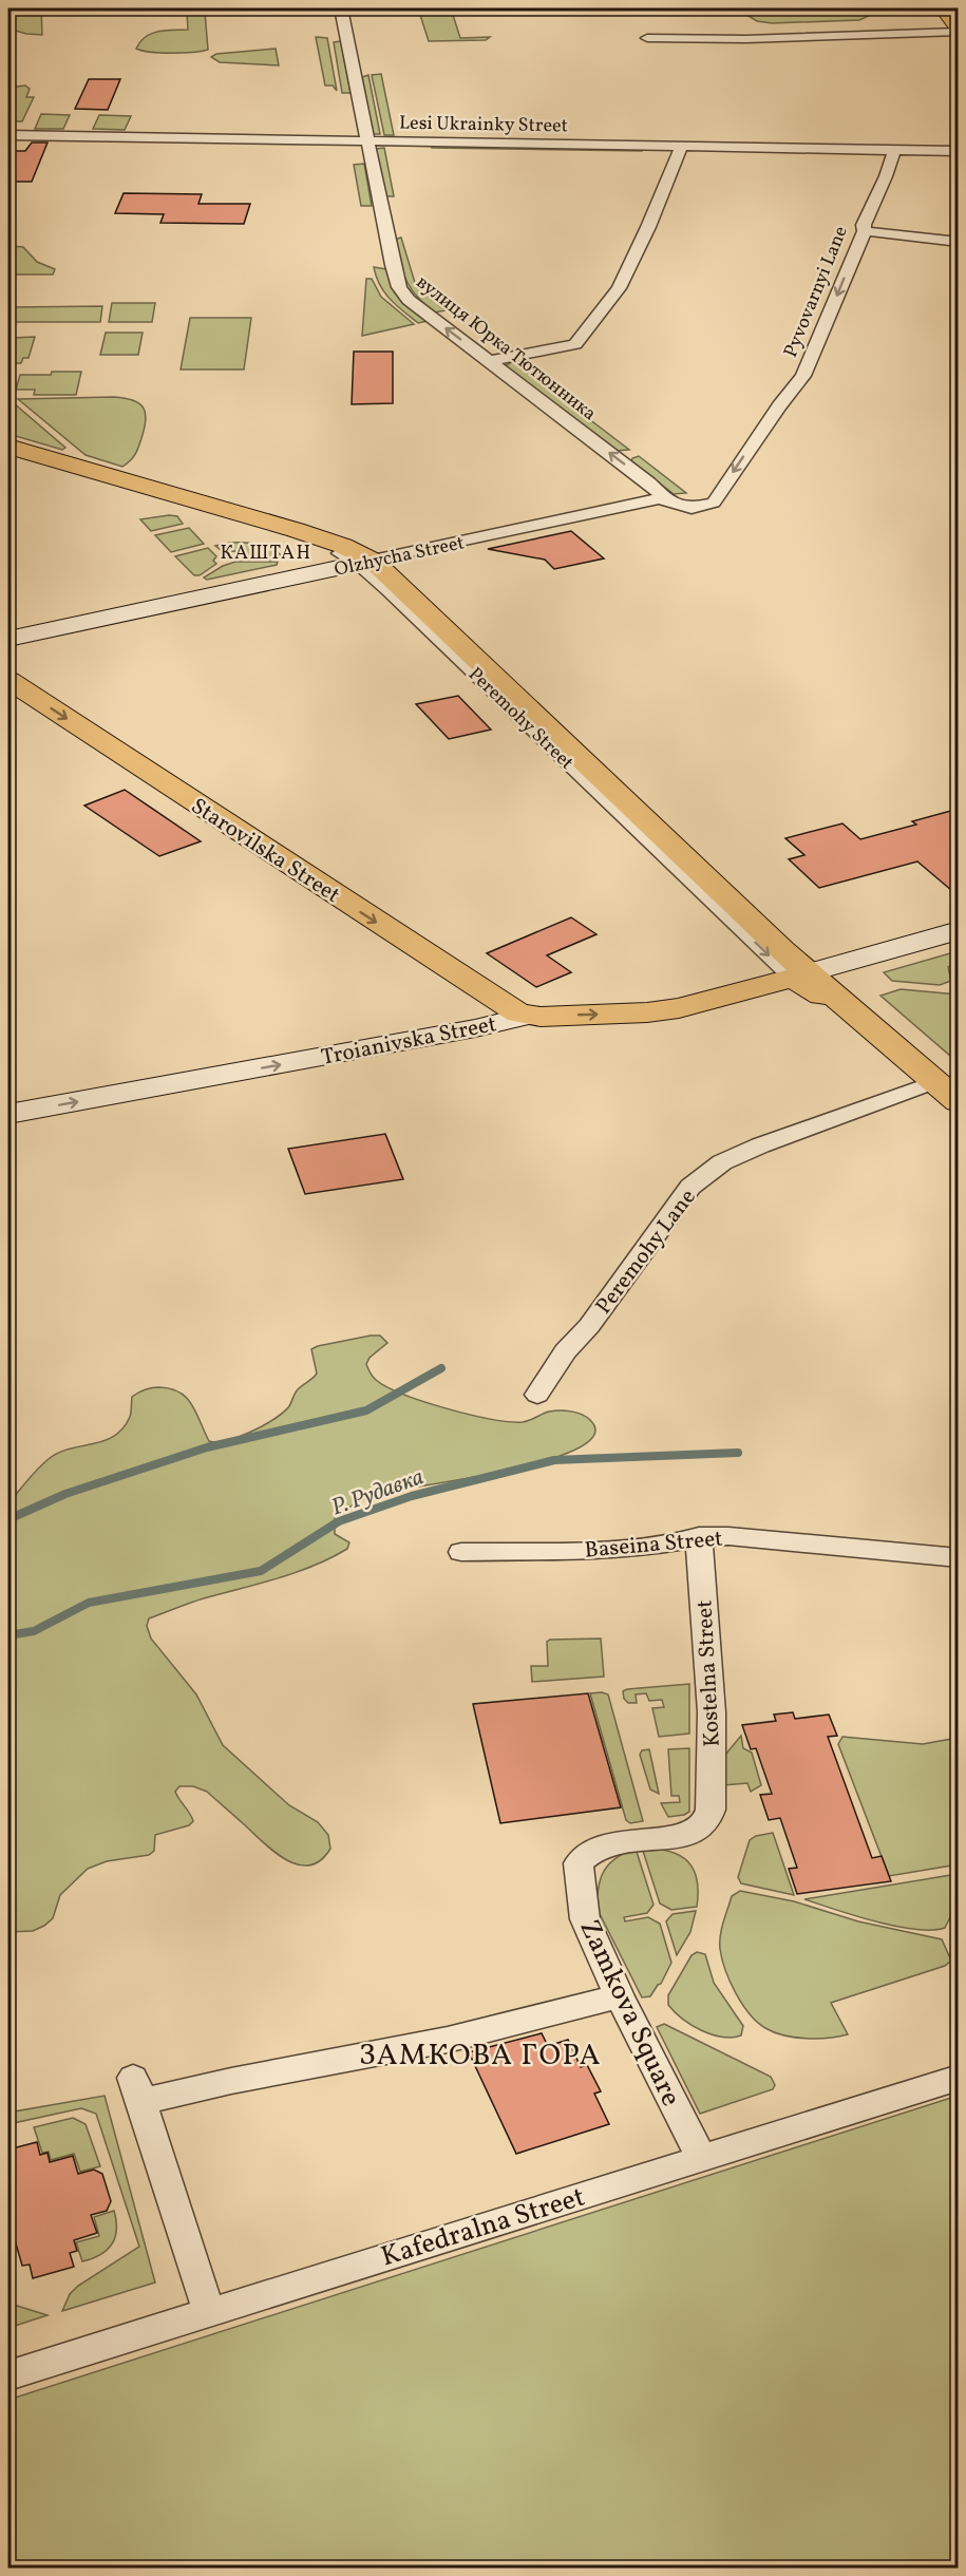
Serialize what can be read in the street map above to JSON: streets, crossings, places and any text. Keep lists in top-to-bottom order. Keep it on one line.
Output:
{"streets":{"main road":["Peremohy Street","Starovilska Street","Troianivska Street"],"street":["Lesi Ukrainky Street","Pyvovarnyi Lane","вулиця Юрка Тютюнника","Olzhycha Street","Peremohy Lane","Baseina Street","Kostelna Street","Zamkova Square","Kafedralna Street"]},"crossings":[["Lesi Ukrainky Street","Pyvovarnyi Lane"],["Lesi Ukrainky Street","вулиця Юрка Тютюнника"],["Pyvovarnyi Lane","Olzhycha Street"],["вулиця Юрка Тютюнника","Olzhycha Street"],["Olzhycha Street","Peremohy Street"],["Peremohy Street","Troianivska Street"],["Peremohy Street","Peremohy Lane"],["Starovilska Street","Troianivska Street"],["Baseina Street","Kostelna Street"],["Kostelna Street","Zamkova Square"],["Zamkova Square","Kafedralna Street"]],"one_way":["Pyvovarnyi Lane","вулиця Юрка Тютюнника","Starovilska Street","Troianivska Street"],"districts":["КАШТАН","ЗАМКОВА ГОРА"],"water":["Р. Рудавка"]}
